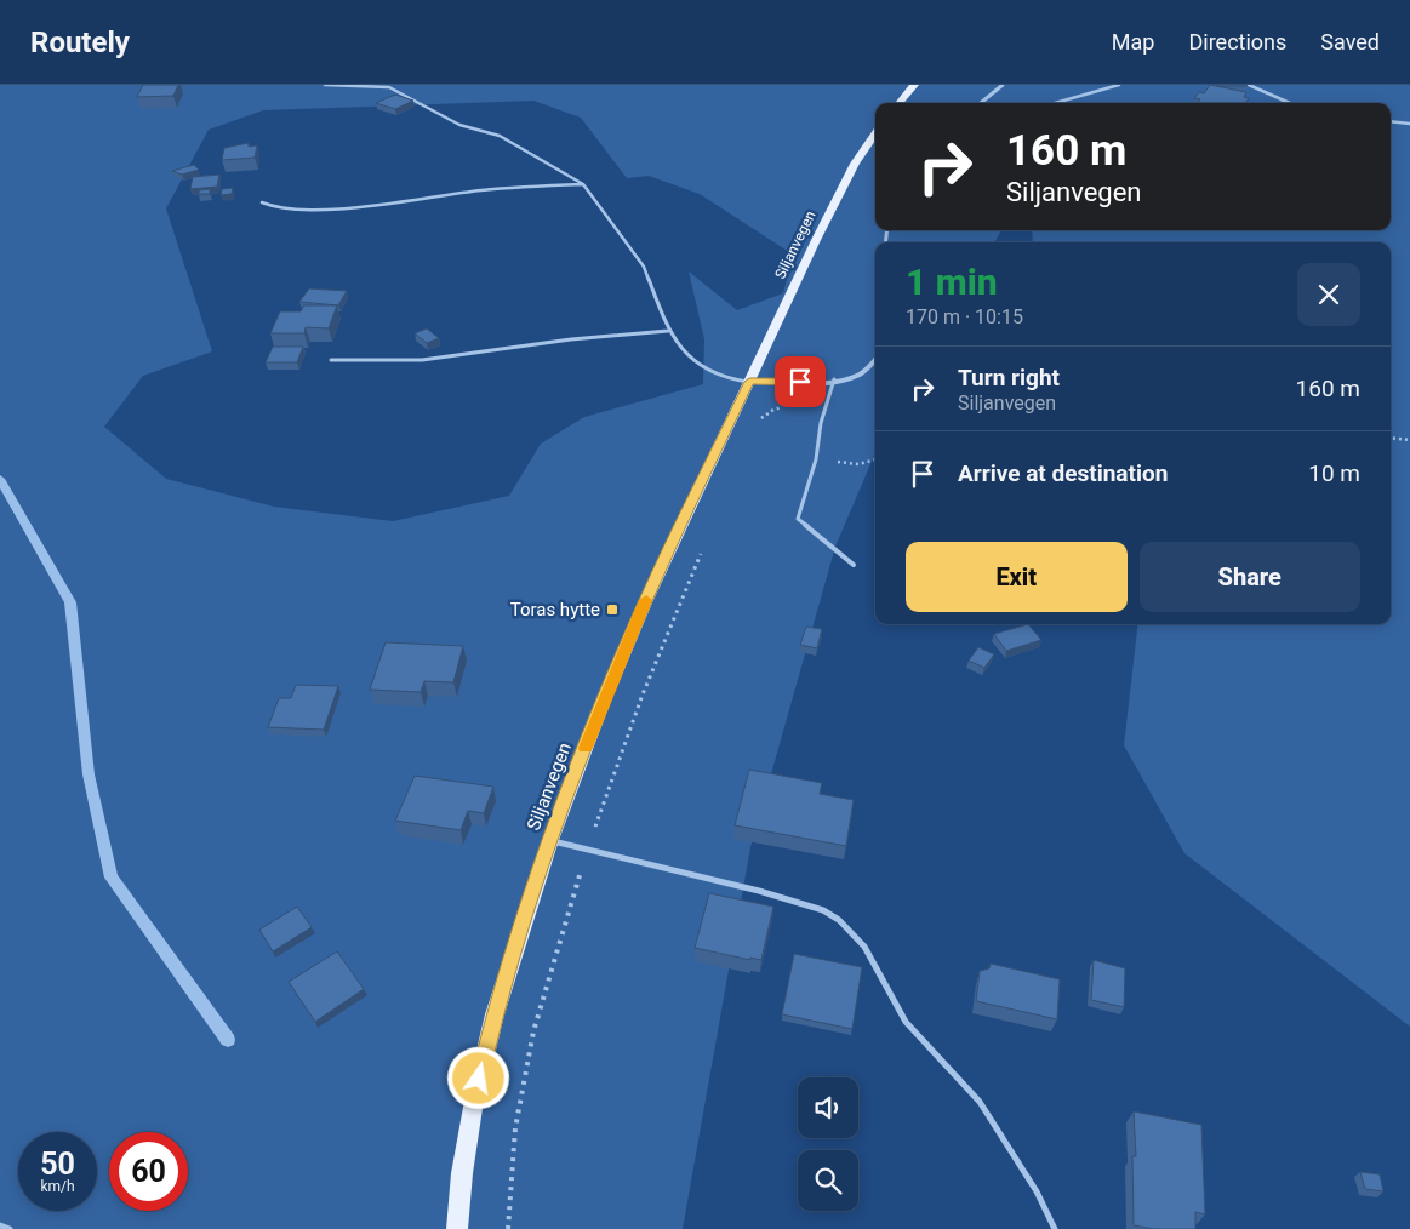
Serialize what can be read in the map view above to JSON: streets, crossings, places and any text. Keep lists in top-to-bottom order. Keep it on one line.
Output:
{"streets":{"main road":["Siljanvegen"]},"places":{"transit":["Toras hytte"]},"page":{"header":"Routely","nav":["Map","Directions","Saved"],"turn":["160 m","Siljanvegen"],"heading":["1 min","170 m · 10:15"],"list":[{"name":"Turn right","note":"Siljanvegen","value":"160 m"},{"name":"Arrive at destination","value":"10 m"}],"buttons":["Exit","Share"],"speed":"50 km/h","limit":"60"}}
